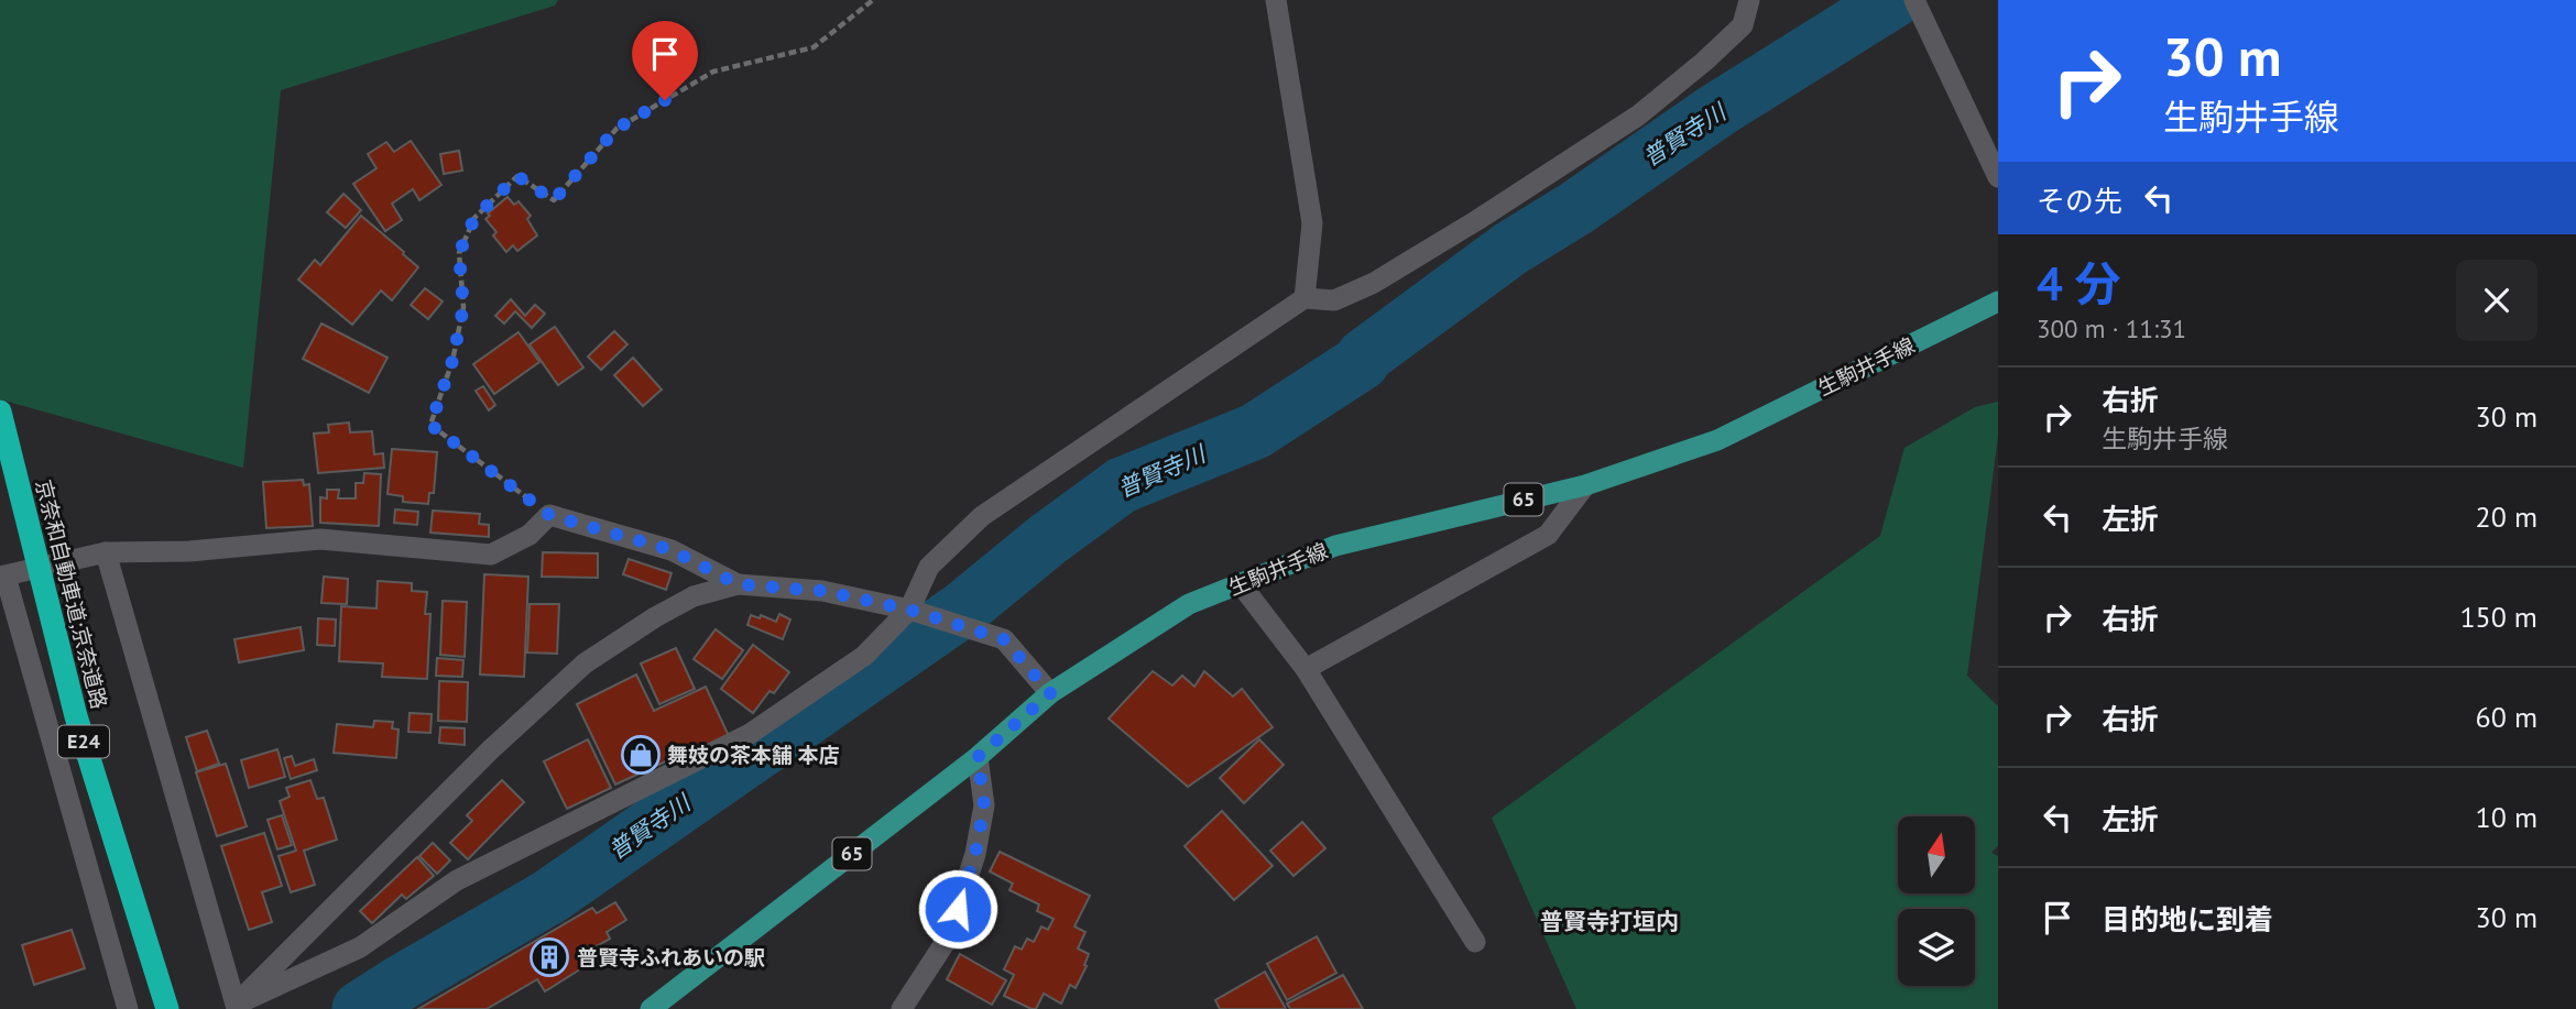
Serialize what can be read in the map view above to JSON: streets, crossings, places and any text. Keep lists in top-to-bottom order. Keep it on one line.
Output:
{"streets":{"highway":["京奈和自動車道;京奈道路","E24"],"main road":["生駒井手線","65"]},"districts":["普賢寺打垣内"],"water":["普賢寺川"],"places":{"shop":["舞妓の茶本舗 本店"],"building":["普賢寺ふれあいの駅"]},"north":"top","page":{"turn":["30 m","生駒井手線"],"then":"その先","heading":["4 分","300 m · 11:31"],"list":[{"name":"右折","note":"生駒井手線","value":"30 m"},{"name":"左折","value":"20 m"},{"name":"右折","value":"150 m"},{"name":"右折","value":"60 m"},{"name":"左折","value":"10 m"},{"name":"目的地に到着","value":"30 m"}]}}
